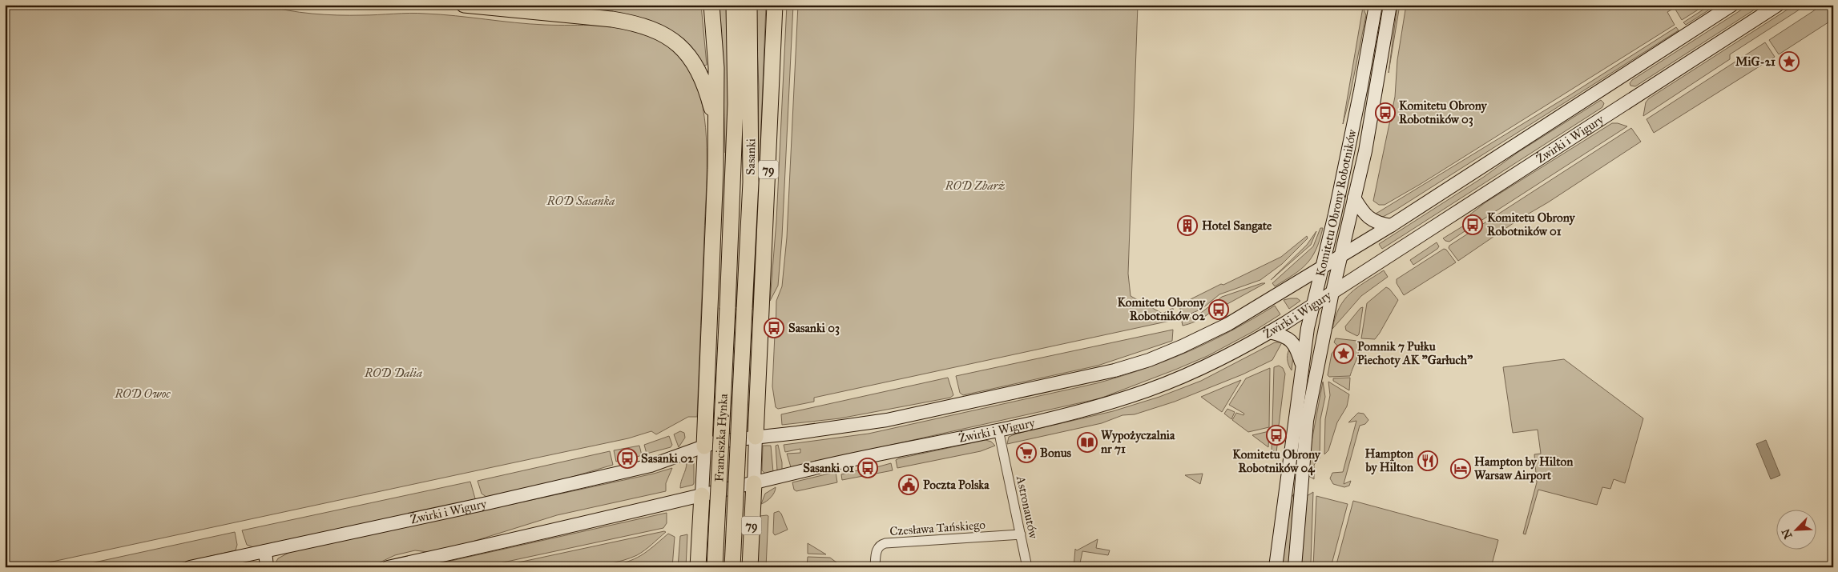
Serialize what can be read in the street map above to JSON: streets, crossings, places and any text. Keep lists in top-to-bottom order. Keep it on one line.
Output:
{"streets":{"main road":["Żwirki i Wigury","Sasanki","79","Komitetu Obrony Robotników","Franciszka Hynka"],"street":["Astronautów","Czesława Tańskiego"]},"crossings":[["Żwirki i Wigury","79"],["Żwirki i Wigury","Komitetu Obrony Robotników"],["Żwirki i Wigury","Astronautów"],["Sasanki","Franciszka Hynka"],["Astronautów","Czesława Tańskiego"]],"parks":["ROD Zbarż","ROD Sasanka","ROD Dalia","ROD Owoc"],"places":{"place":["MiG-21","Pomnik 7 Pułku Piechoty AK \"Garłuch\""],"bus stop":["Komitetu Obrony Robotników 03","Komitetu Obrony Robotników 01","Komitetu Obrony Robotników 02","Sasanki 03","Komitetu Obrony Robotników 04","Sasanki 02","Sasanki 01"],"building":["Hotel Sangate"],"library":["Wypożyczalnia nr 71"],"supermarket":["Bonus"],"restaurant":["Hampton by Hilton"],"hotel":["Hampton by Hilton Warsaw Airport"],"public building":["Poczta Polska"]},"north":"bottom left"}
